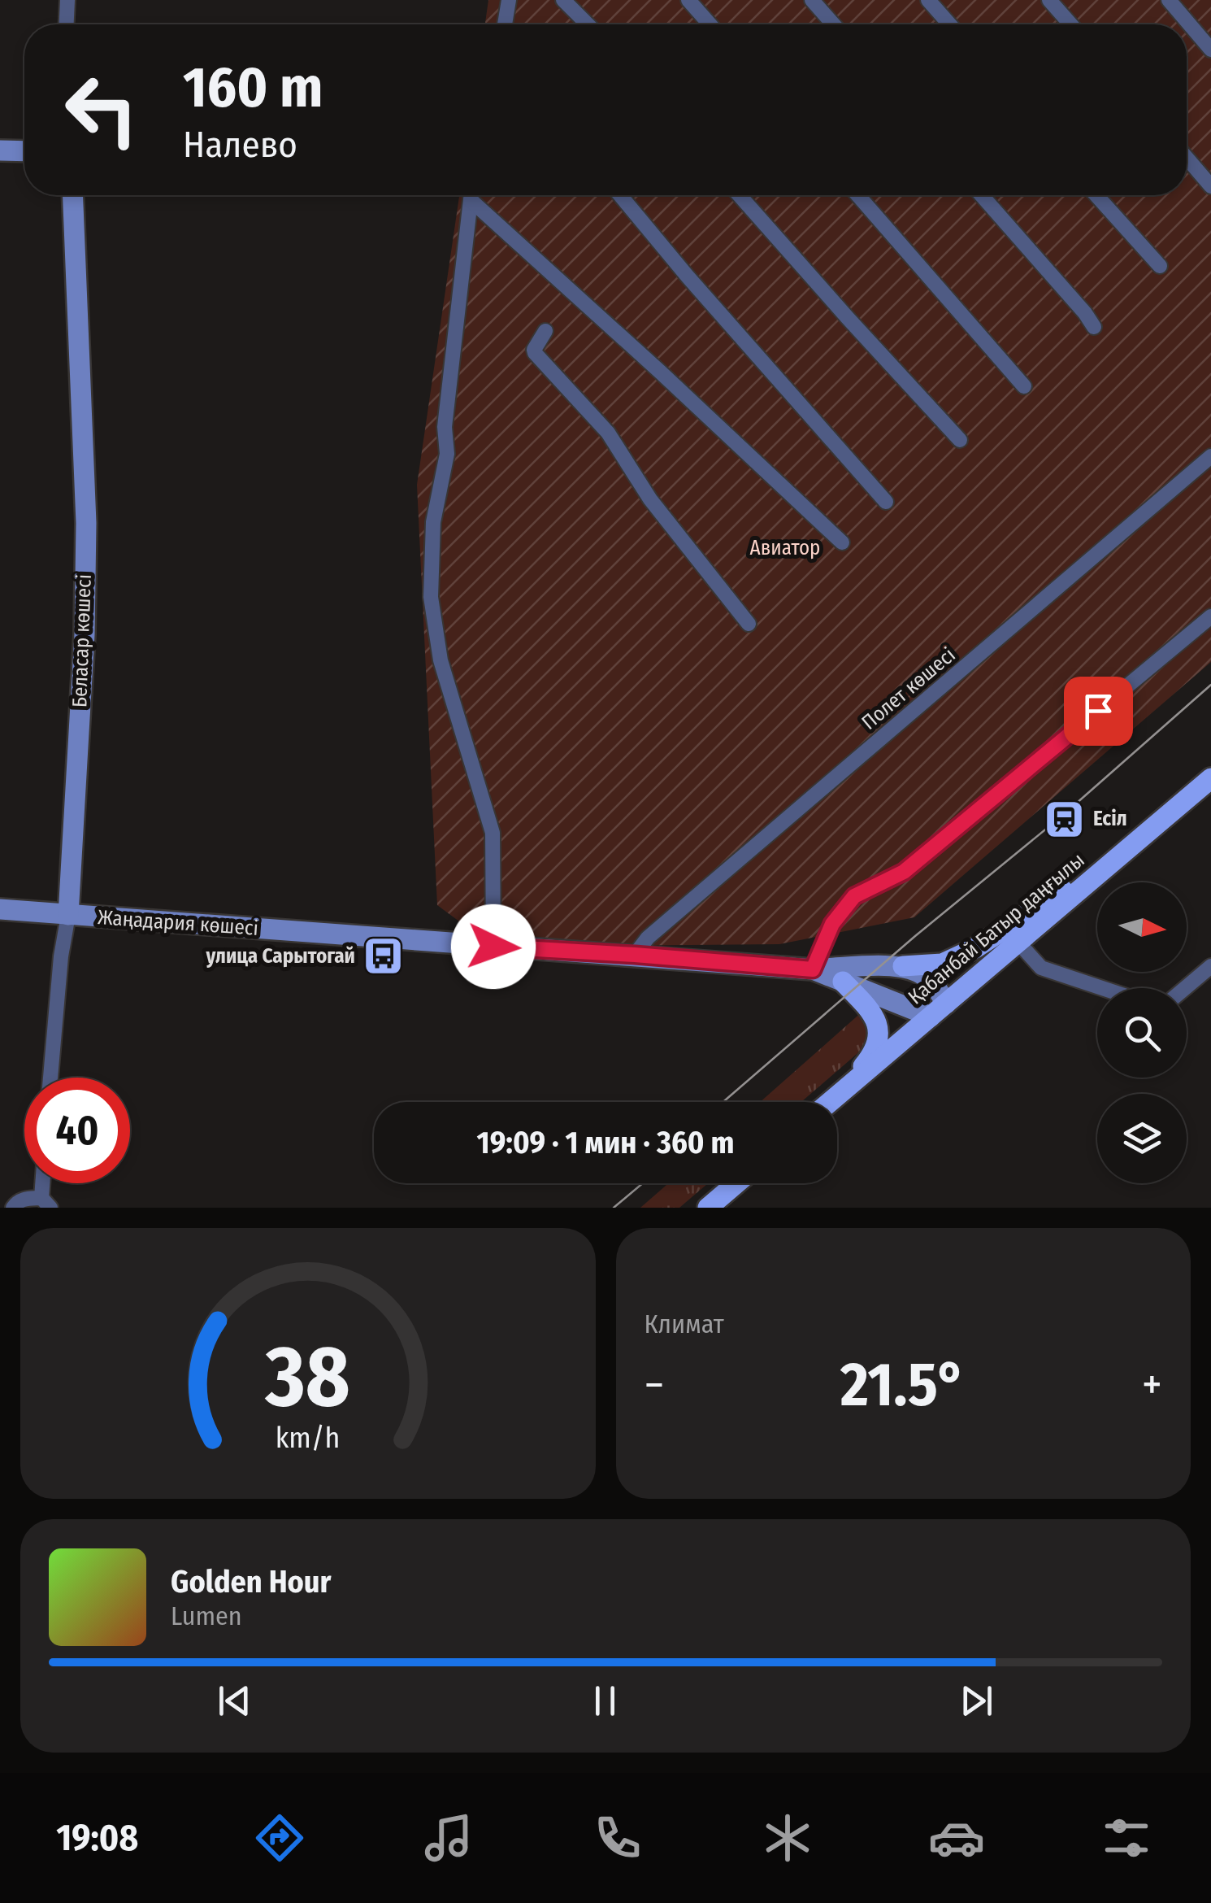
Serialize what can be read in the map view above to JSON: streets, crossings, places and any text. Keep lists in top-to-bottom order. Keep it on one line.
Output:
{"streets":{"main road":["Қабанбай Батыр даңғылы"],"street":["Беласар көшесі","Полет көшесі","Жаңадария көшесі"]},"crossings":[["Беласар көшесі","Жаңадария көшесі"],["Полет көшесі","Жаңадария көшесі"],["Жаңадария көшесі","Қабанбай Батыр даңғылы"]],"parks":["Авиатор"],"places":{"station":["Есіл"],"bus stop":["улица Сарытогай"]},"north":"right","page":{"turn":["160 m","Налево"],"limit":"40","trip":"19:09 · 1 мин · 360 m","tile":"Климат","heat":["−","21.5°","+"],"song":["Golden Hour","Lumen"],"tabs":"19:08","gauge":["38","km/h"]}}
